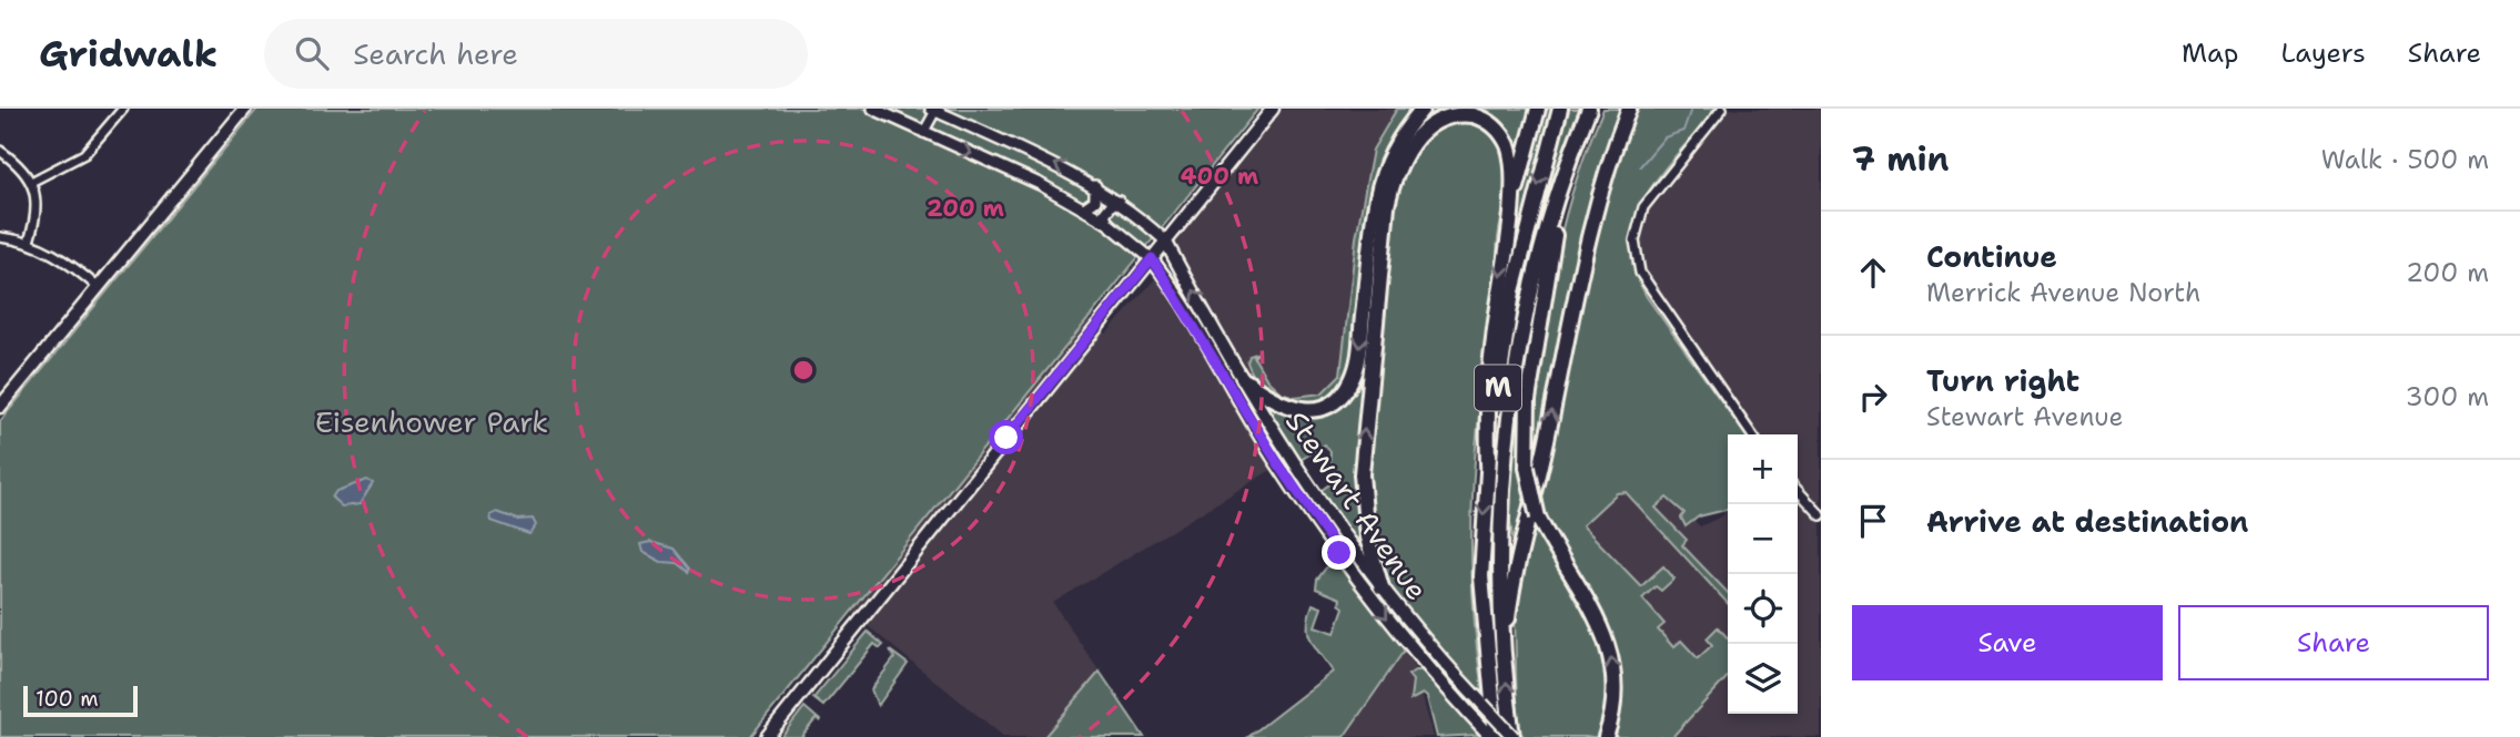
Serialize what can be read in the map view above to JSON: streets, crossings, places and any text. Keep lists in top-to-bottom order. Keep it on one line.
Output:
{"streets":{"highway":["M"],"main road":["Stewart Avenue"]},"crossings":[["M","Stewart Avenue"]],"parks":["Eisenhower Park"],"scale_bar":"100 m","page":{"header":"Gridwalk","search":"Search here","nav":["Map","Layers","Share"],"heading":["7 min","Walk · 500 m"],"list":[["Continue","Merrick Avenue North","200 m"],["Turn right","Stewart Avenue","300 m"],"Arrive at destination"],"map_buttons":["+","−"],"buttons":["Save","Share"],"scale":"100 m"},"rings":["400 m","200 m"]}
